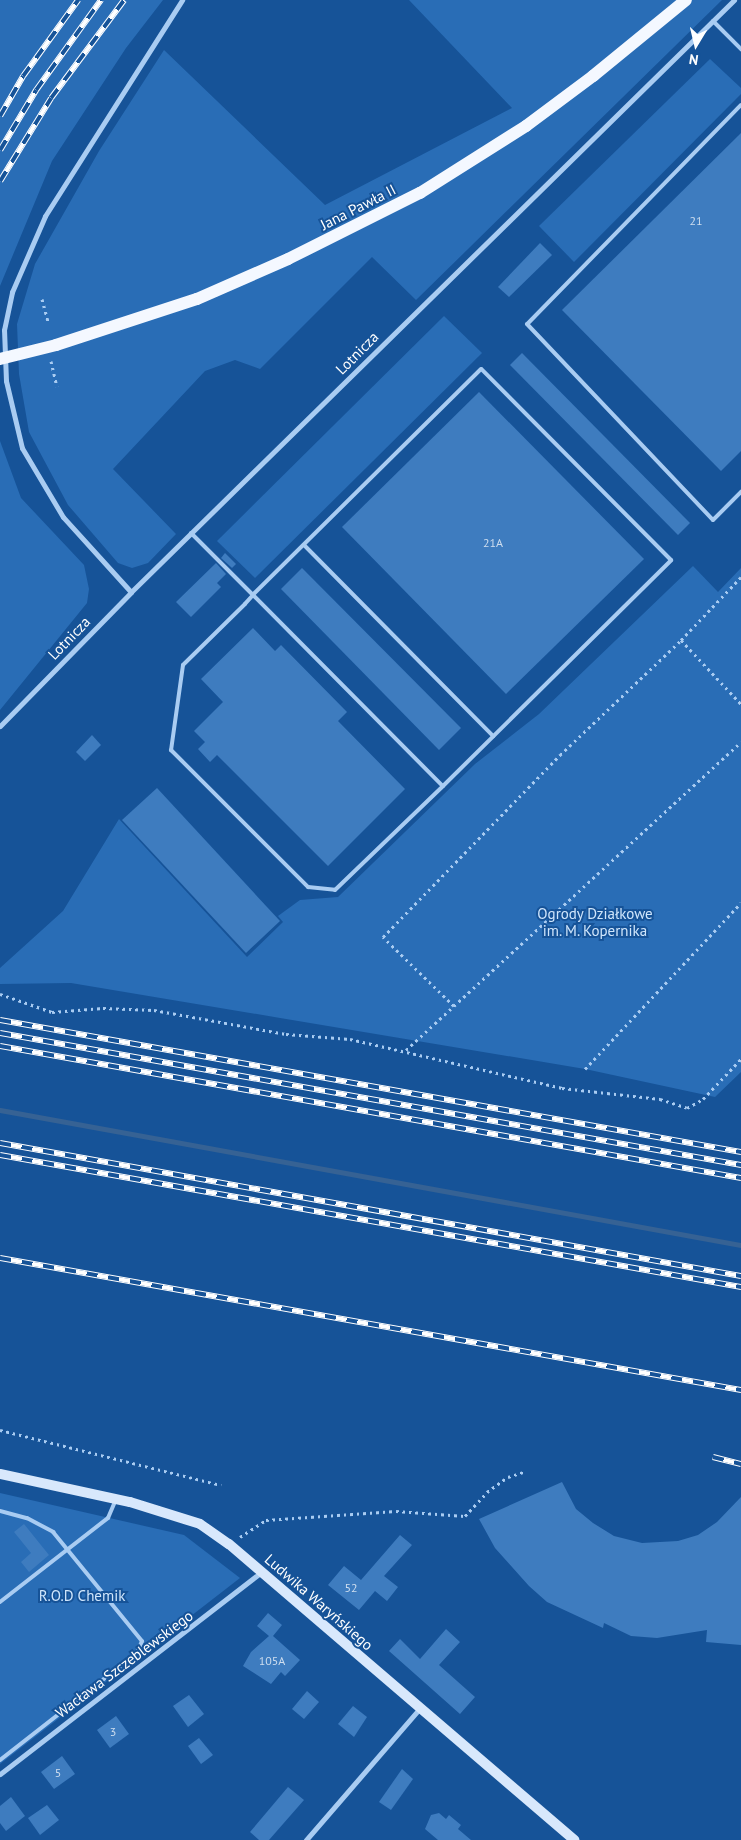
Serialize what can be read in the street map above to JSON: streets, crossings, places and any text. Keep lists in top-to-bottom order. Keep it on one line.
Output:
{"streets":{"main road":["Jana Pawła II"],"street":["Lotnicza","Ludwika Waryńskiego","Wacława Szczeblewskiego"]},"crossings":[["Ludwika Waryńskiego","Wacława Szczeblewskiego"]],"parks":["Ogrody Działkowe im. M. Kopernika","R.O.D Chemik"],"house_numbers":["21","21A","52","105A","3","5"],"north":"bottom"}
